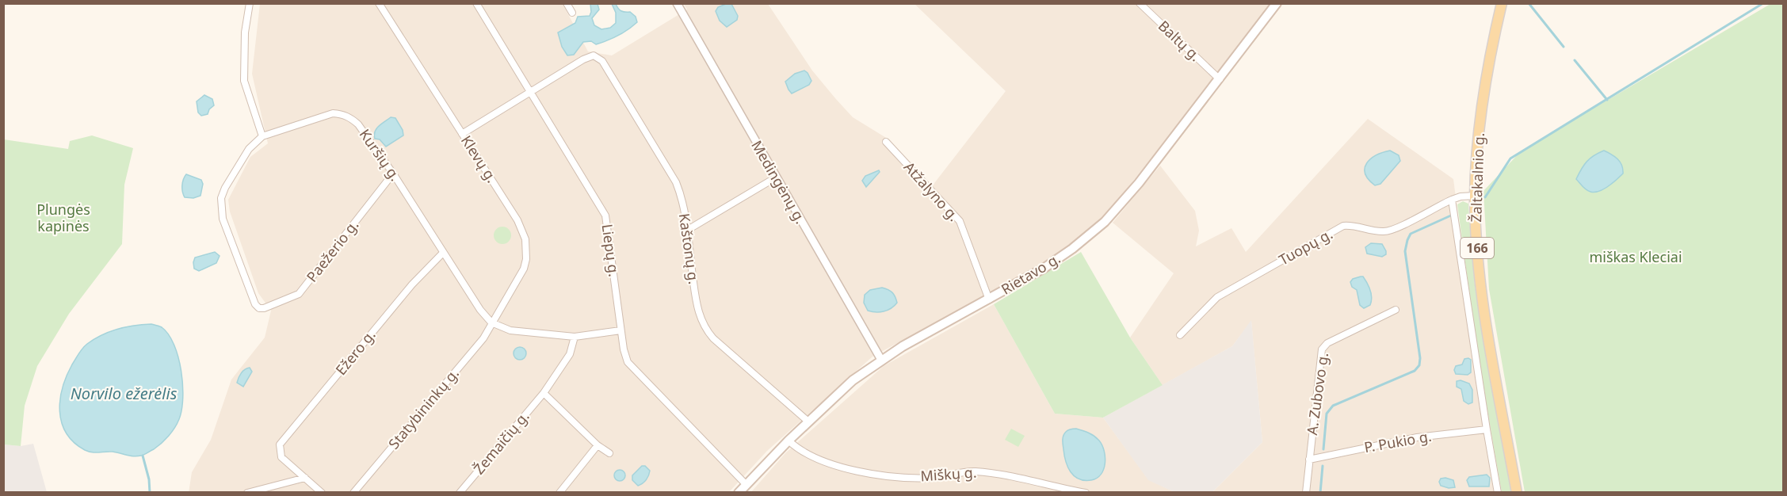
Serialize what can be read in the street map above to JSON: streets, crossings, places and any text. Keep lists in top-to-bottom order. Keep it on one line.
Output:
{"streets":{"main road":["Žaltakalnio g.","166","Rietavo g."],"street":["Baltų g.","Kuršių g.","Klevų g.","Medingėnų g.","Atžalyno g.","Tuopų g.","Kaštonų g.","Liepų g.","Paežerio g.","Ežero g.","A. Zubovo g.","Statybininkų g.","P. Pukio g.","Žemaičių g.","Miškų g."]},"crossings":[["Baltų g.","Rietavo g."],["Kuršių g.","Klevų g."],["Kuršių g.","Paežerio g."],["Kuršių g.","Ežero g."],["Kuršių g.","Statybininkų g."],["Klevų g.","Statybininkų g."],["Žaltakalnio g.","Tuopų g."],["Medingėnų g.","Rietavo g."],["Atžalyno g.","Rietavo g."],["Kaštonų g.","Liepų g."],["Kaštonų g.","Rietavo g."],["Liepų g.","Rietavo g."],["Rietavo g.","Miškų g."],["A. Zubovo g.","P. Pukio g."]],"water":["Norvilo ežerėlis"],"parks":["Plungės kapinės","miškas Kleciai"]}
